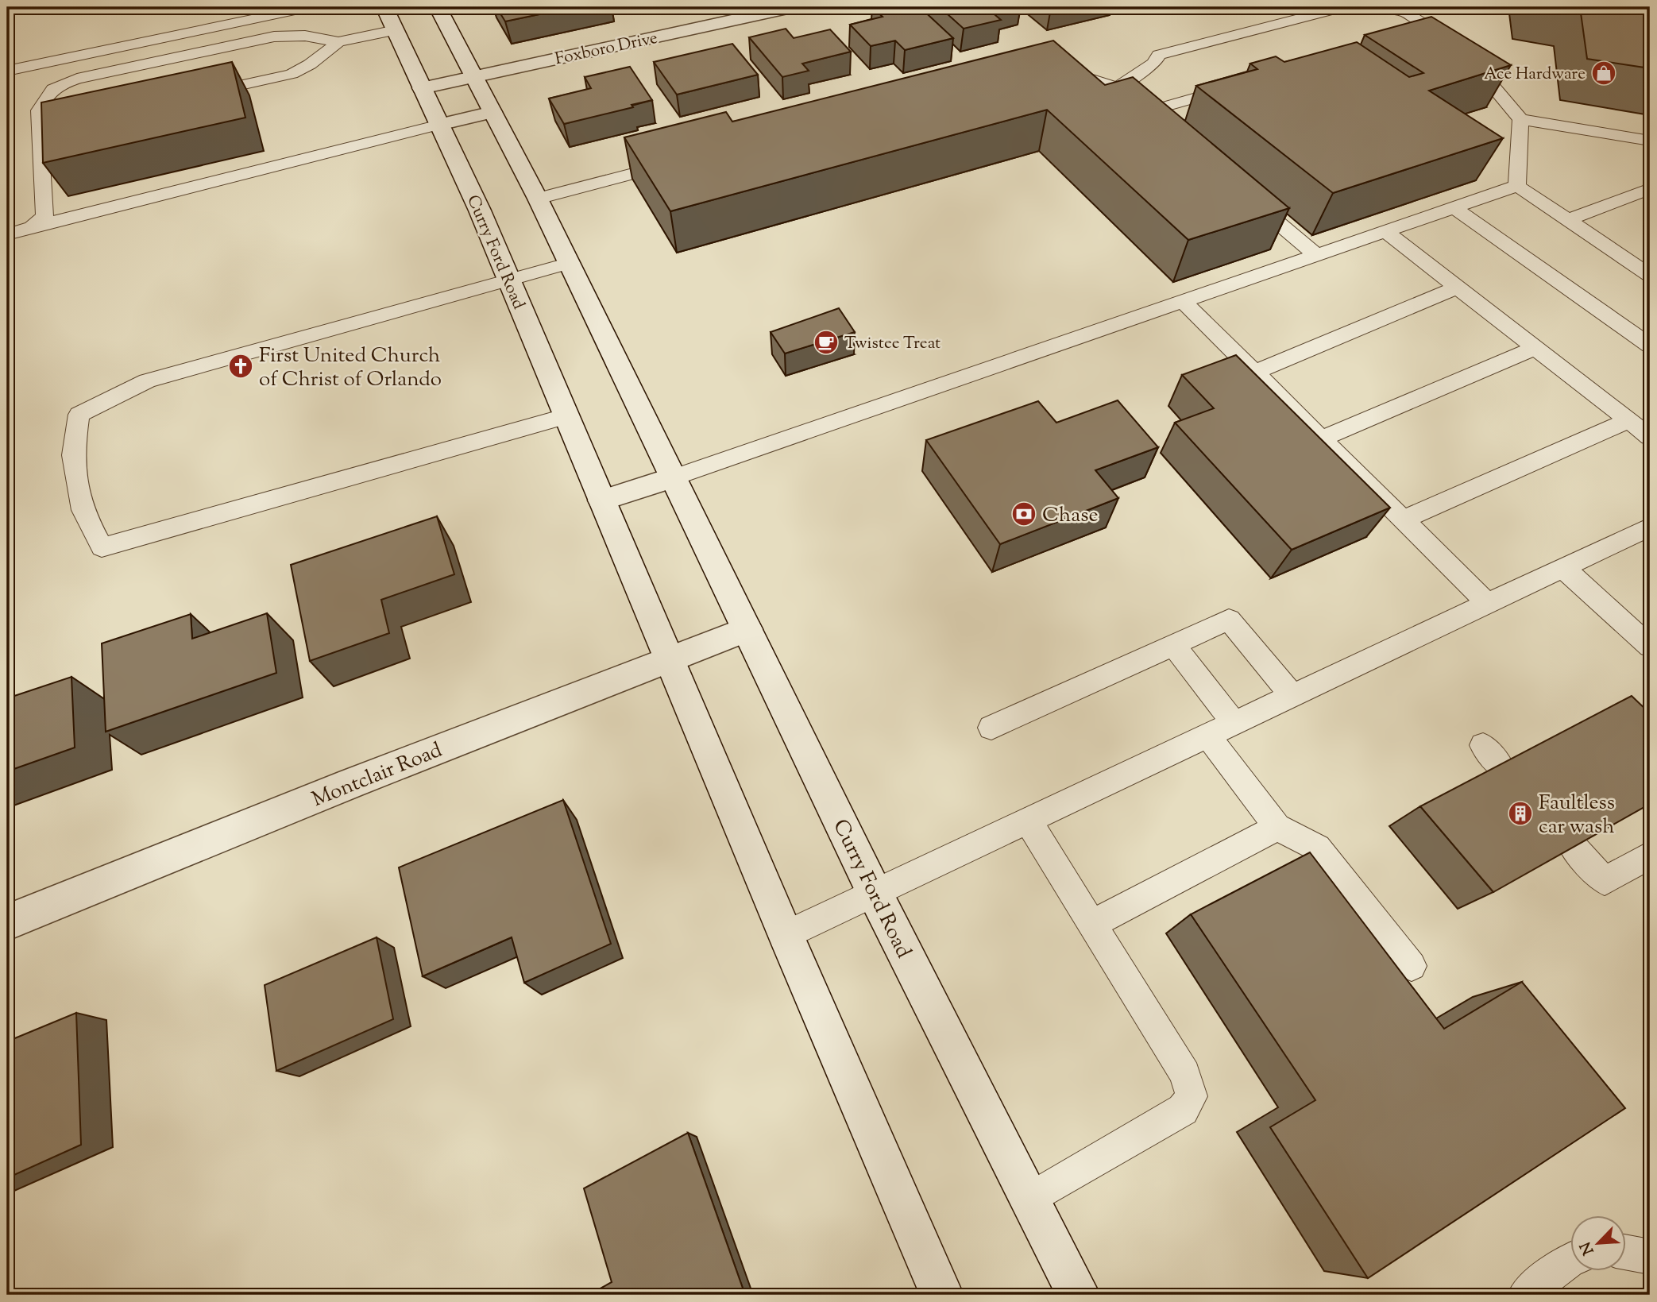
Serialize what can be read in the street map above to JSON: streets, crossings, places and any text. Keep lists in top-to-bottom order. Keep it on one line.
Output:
{"streets":{"main road":["Foxboro Drive","Curry Ford Road","Montclair Road"]},"crossings":[["Foxboro Drive","Curry Ford Road"],["Curry Ford Road","Montclair Road"]],"places":{"shop":["Ace Hardware"],"cafe":["Twistee Treat"],"church":["First United Church of Christ of Orlando"],"bank":["Chase"],"building":["Faultless car wash"]},"north":"bottom left"}
